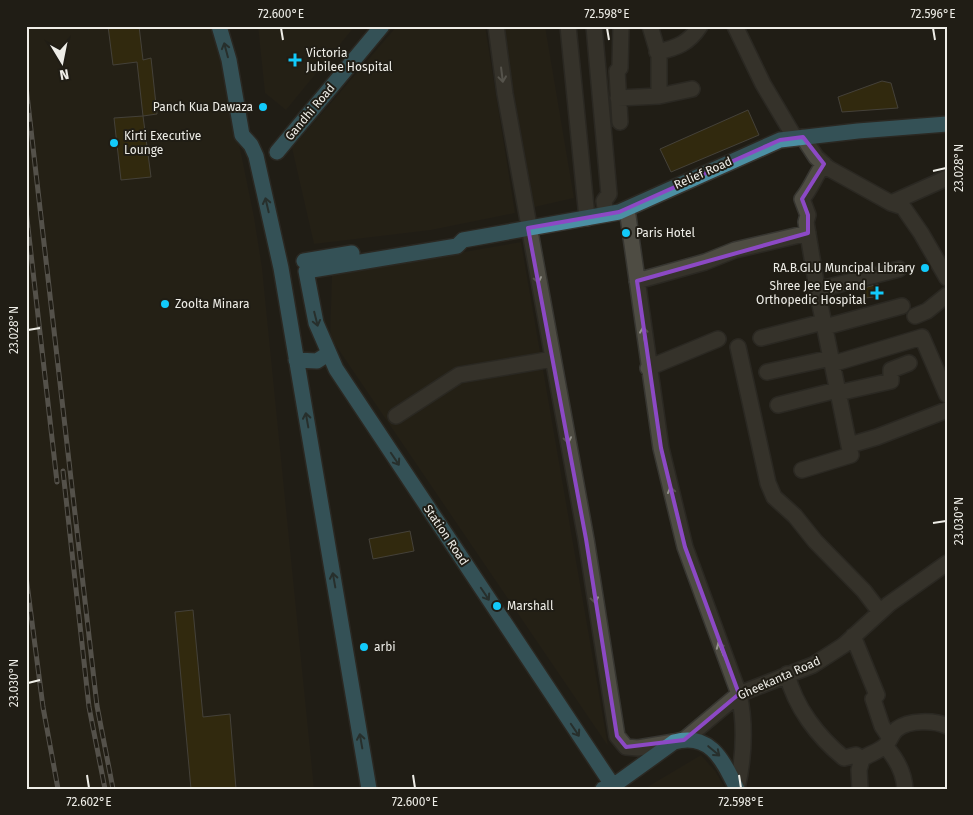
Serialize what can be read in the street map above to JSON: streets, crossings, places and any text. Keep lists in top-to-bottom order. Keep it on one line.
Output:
{"streets":{"main road":["Gandhi Road","Relief Road","Station Road","Gheekanta Road"]},"crossings":[["Relief Road","Station Road"],["Station Road","Gheekanta Road"]],"places":{"health":["Victoria Jubilee Hospital","Shree Jee Eye and Orthopedic Hospital"],"other":["Panch Kua Dawaza","Kirti Executive Lounge","Paris Hotel","RA.B.GI.U Muncipal Library","Zoolta Minara","Marshall","arbi"]},"north":"bottom","coordinates":["72.600°E","72.598°E","72.596°E","23.028°N","23.030°N","72.602°E"]}
